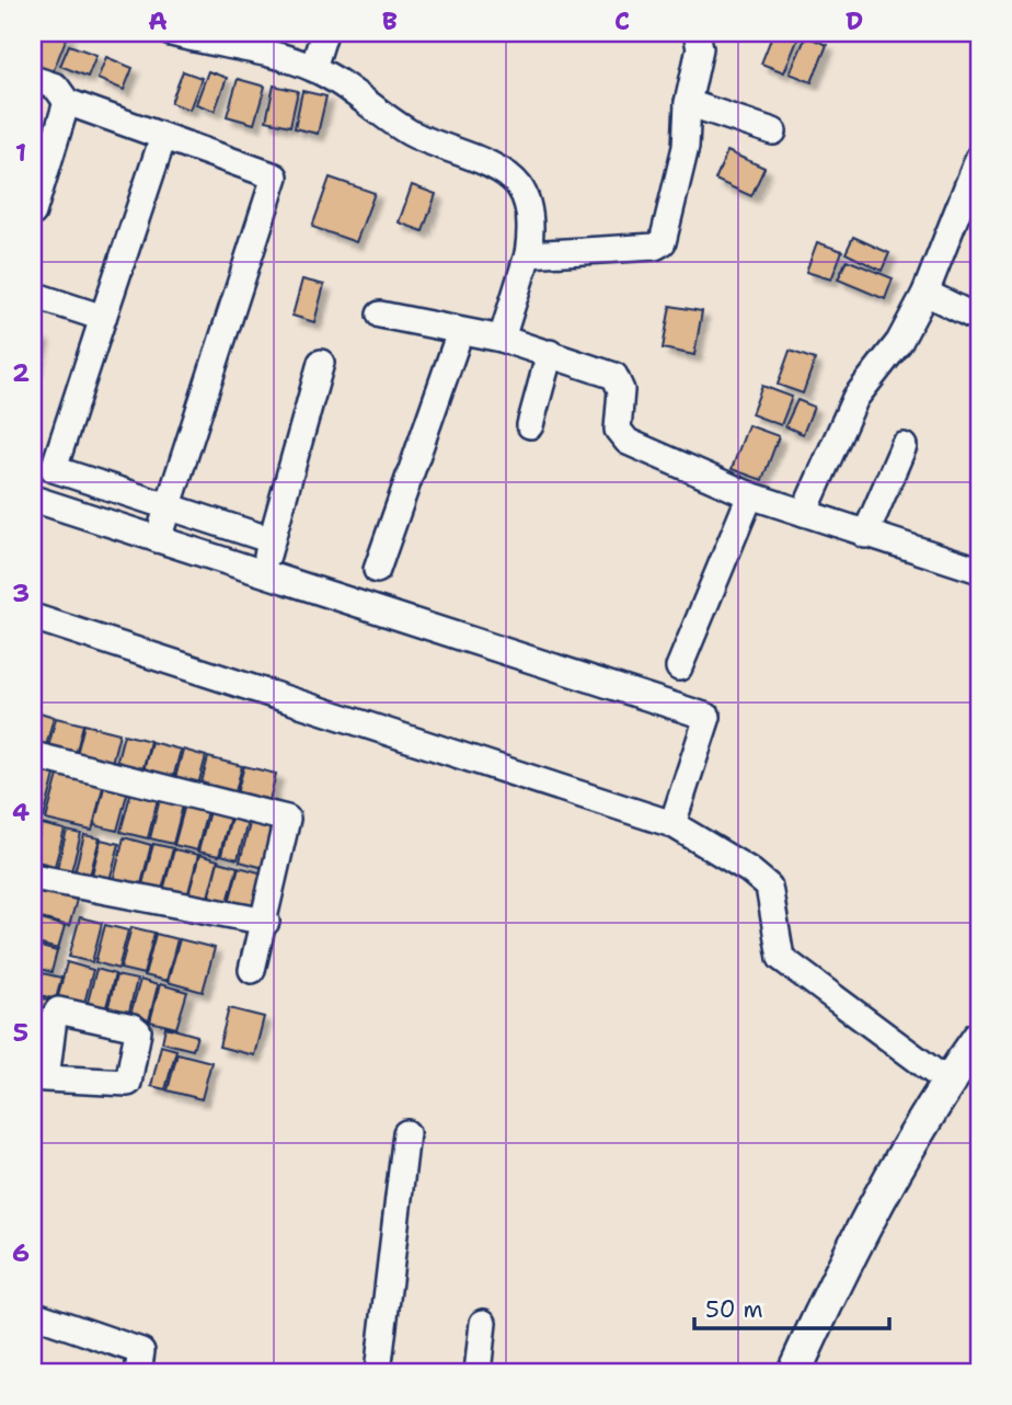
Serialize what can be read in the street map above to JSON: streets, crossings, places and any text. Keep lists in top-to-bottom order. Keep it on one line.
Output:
{"scale_bar":"50 m","grid":{"columns":["A","B","C","D"],"rows":["1","2","3","4","5","6"]}}
